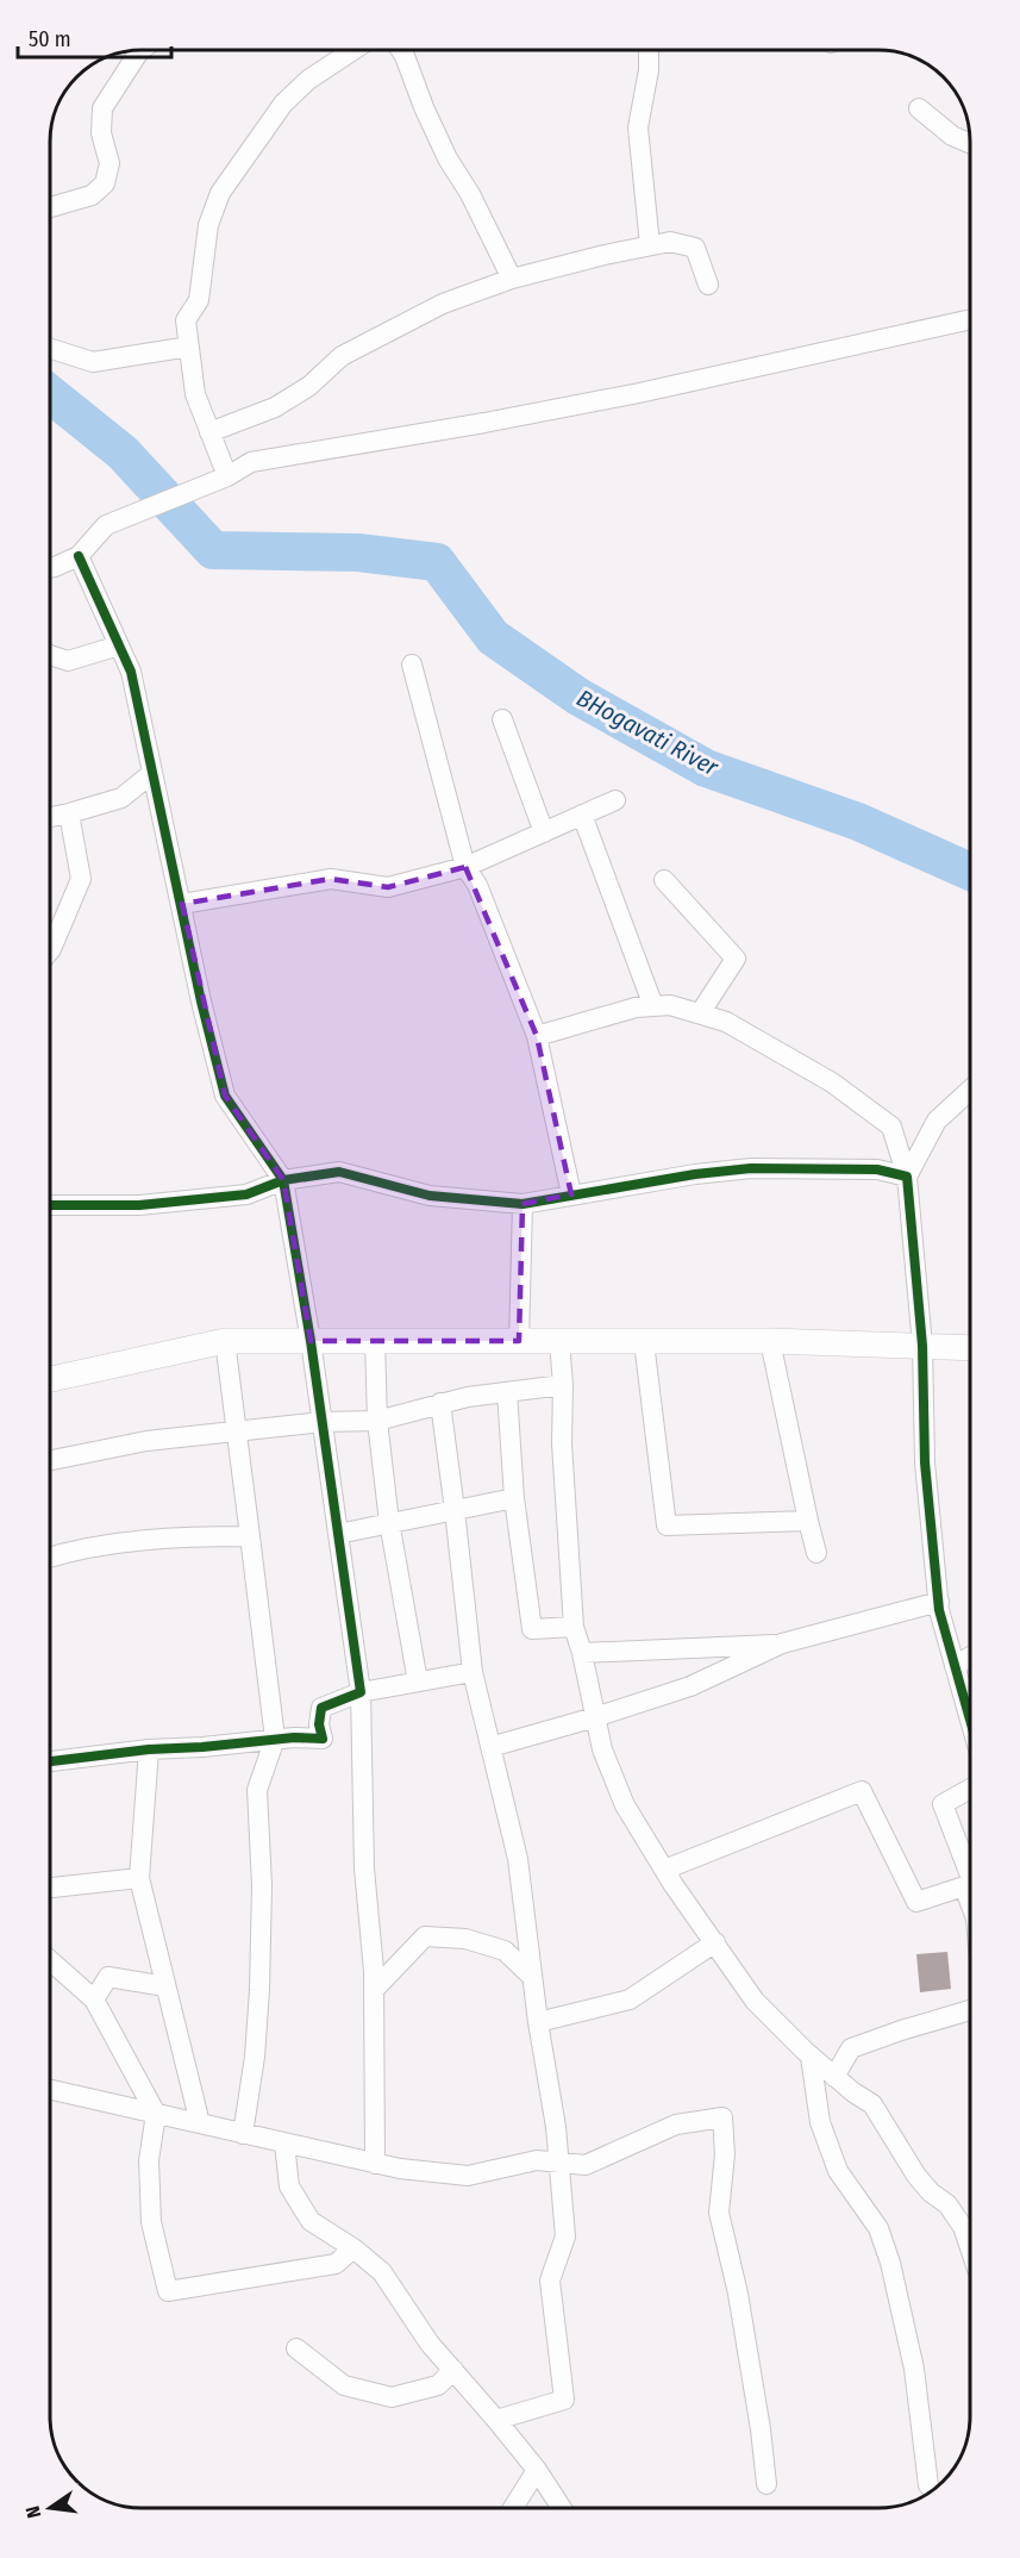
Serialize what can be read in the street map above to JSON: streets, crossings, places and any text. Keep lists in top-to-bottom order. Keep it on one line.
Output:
{"water":["BHogavati River"],"scale_bar":"50 m","north":"left"}
